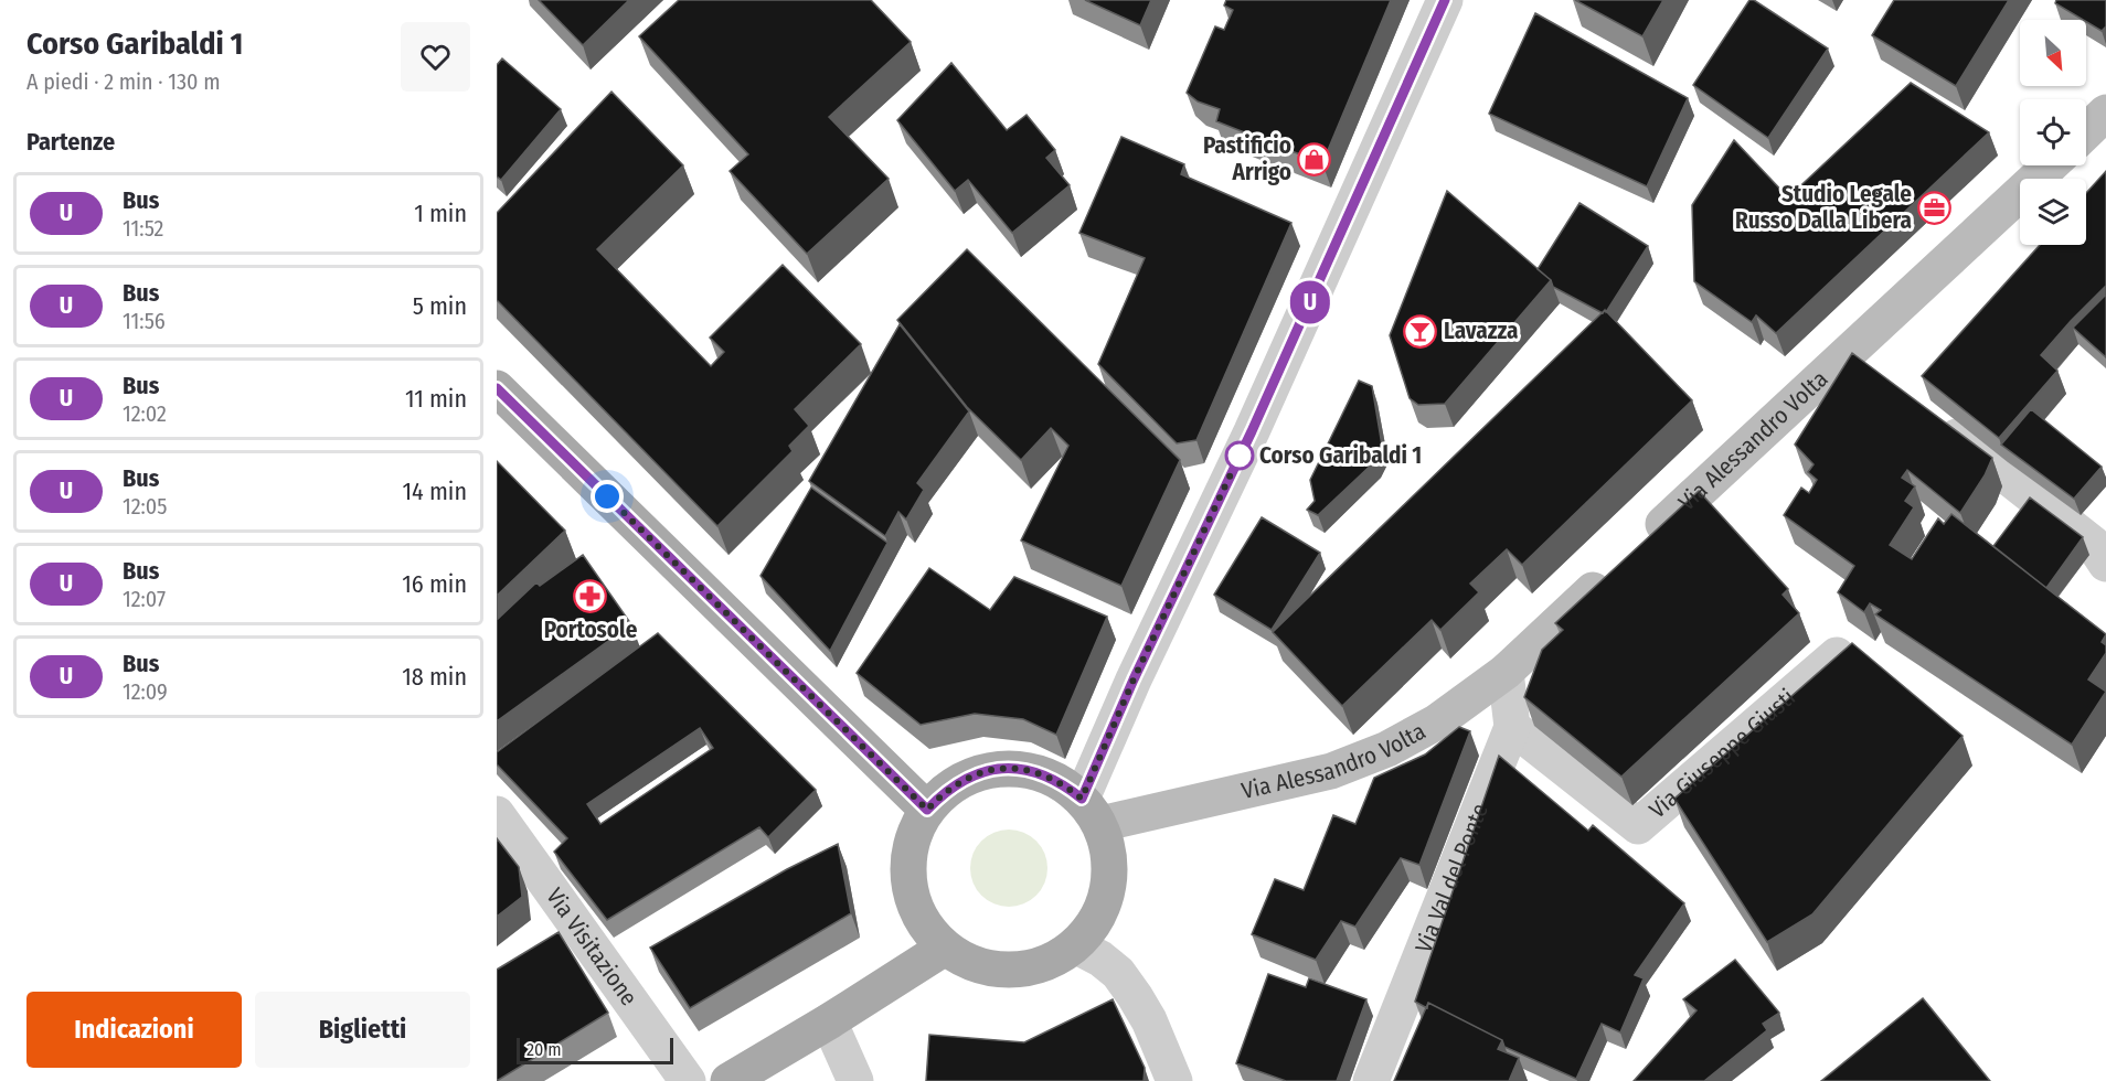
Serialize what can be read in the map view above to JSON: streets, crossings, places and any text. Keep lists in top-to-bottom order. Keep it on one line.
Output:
{"streets":{"main road":["Via Alessandro Volta"],"street":["Via Giuseppe Giusti","Via Val del Ponte","Via Visitazione"]},"crossings":[["Via Alessandro Volta","Via Val del Ponte"],["Via Giuseppe Giusti","Via Val del Ponte"]],"places":{"shop":["Pastificio Arrigo"],"office":["Studio Legale Russo Dalla Libera"],"bar":["Lavazza"],"other":["Corso Garibaldi 1"],"pharmacy":["Portosole"]},"lines":["bus line U"],"scale_bar":"20 m","north":"bottom right","page":{"heading":[["Corso Garibaldi 1","A piedi · 2 min · 130 m"],"Partenze"],"on_map":"U","list":[{"mark":"U","name":"Bus","note":"11:52","value":"1 min"},{"mark":"U","name":"Bus","note":"11:56","value":"5 min"},{"mark":"U","name":"Bus","note":"12:02","value":"11 min"},{"mark":"U","name":"Bus","note":"12:05","value":"14 min"},{"mark":"U","name":"Bus","note":"12:07","value":"16 min"},{"mark":"U","name":"Bus","note":"12:09","value":"18 min"}],"buttons":["Indicazioni","Biglietti"],"scale":"20 m"}}
